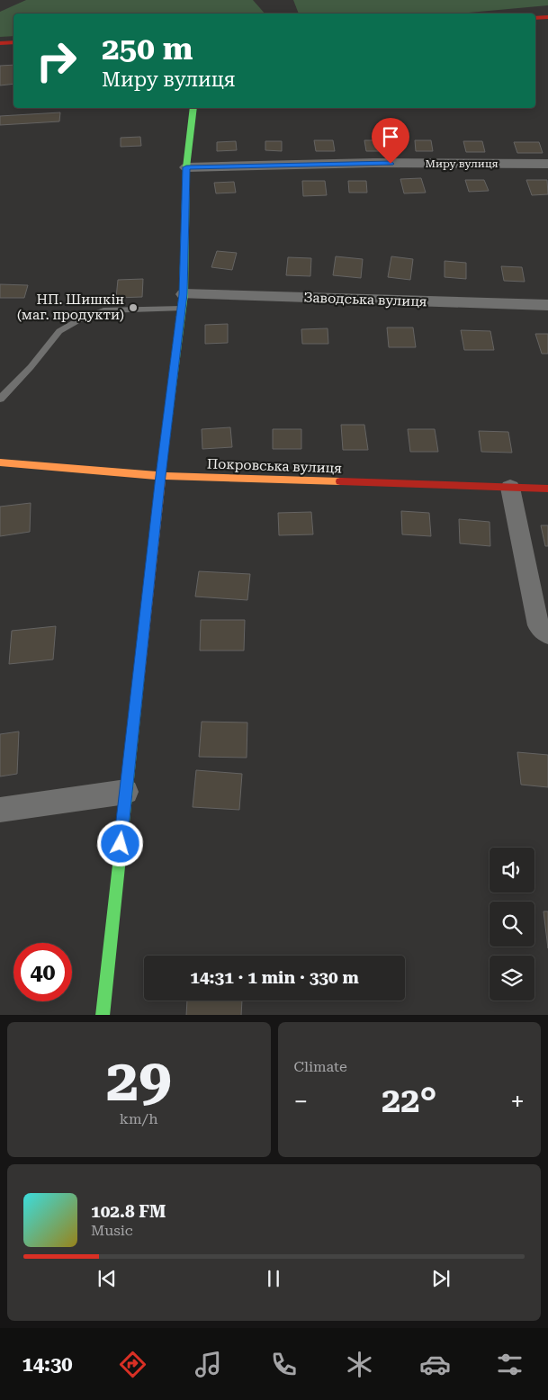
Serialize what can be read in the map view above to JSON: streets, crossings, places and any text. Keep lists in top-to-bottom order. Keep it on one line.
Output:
{"streets":{"street":["Миру вулиця","Заводська вулиця","Покровська вулиця"]},"places":["НП. Шишкін (маг. продукти)"],"page":{"turn":["250 m","Миру вулиця"],"limit":"40","trip":"14:31 · 1 min · 330 m","tile":[["29","km/h"],"Climate"],"heat":["−","22°","+"],"song":["102.8 FM","Music"],"tabs":"14:30"}}
